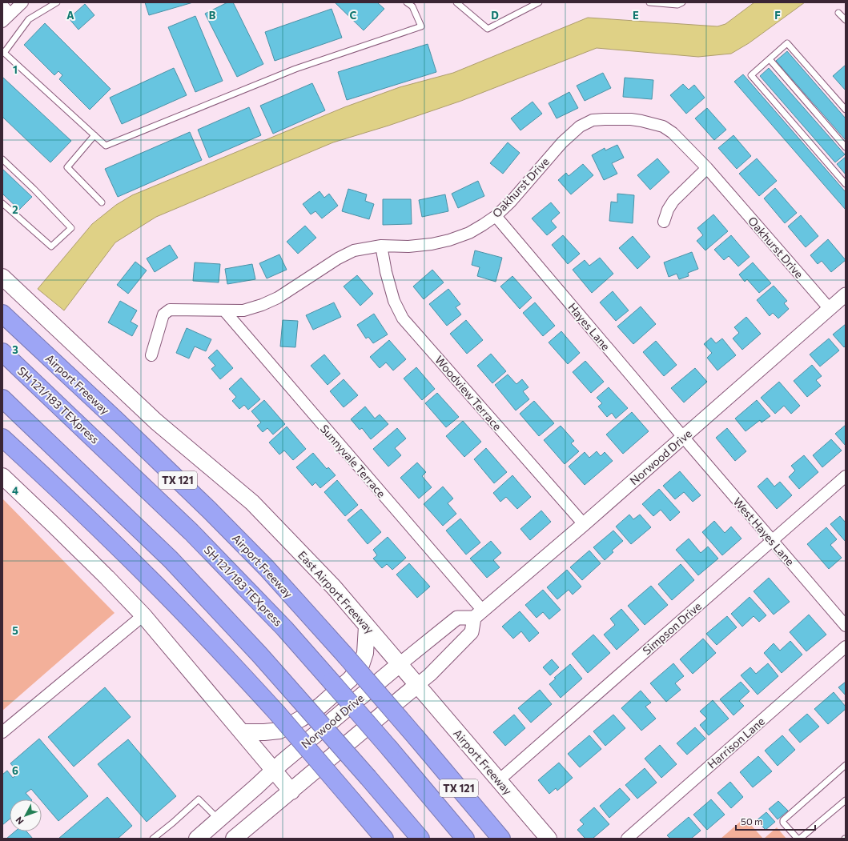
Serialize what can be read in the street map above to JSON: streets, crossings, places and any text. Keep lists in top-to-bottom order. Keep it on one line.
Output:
{"streets":{"highway":["Airport Freeway","SH 121/183 TEXpress","TX 121"],"main road":["Norwood Drive","East Airport Freeway"],"street":["Oakhurst Drive","Hayes Lane","Woodview Terrace","Sunnyvale Terrace","West Hayes Lane","Simpson Drive","Harrison Lane"]},"crossings":[["Oakhurst Drive","Hayes Lane"],["Oakhurst Drive","Woodview Terrace"],["Oakhurst Drive","Norwood Drive"],["Oakhurst Drive","Sunnyvale Terrace"],["Hayes Lane","Norwood Drive"],["Hayes Lane","West Hayes Lane"],["Airport Freeway","East Airport Freeway"],["Airport Freeway","Simpson Drive"],["Woodview Terrace","Norwood Drive"],["Norwood Drive","Sunnyvale Terrace"],["Norwood Drive","West Hayes Lane"],["Norwood Drive","East Airport Freeway"],["West Hayes Lane","Simpson Drive"]],"scale_bar":"50 m","north":"bottom left","grid":{"columns":["A","B","C","D","E","F"],"rows":["1","2","3","4","5","6"]}}
